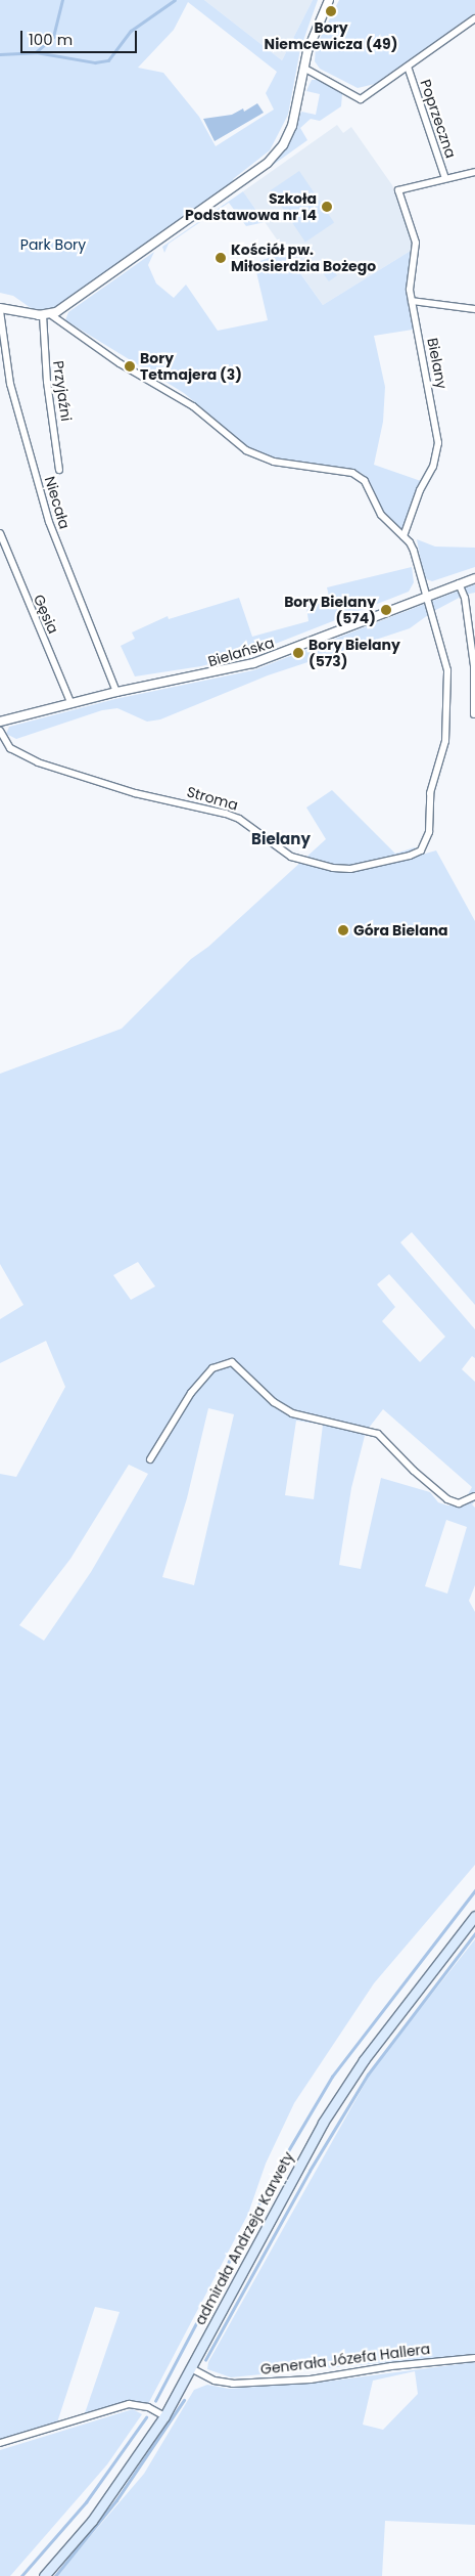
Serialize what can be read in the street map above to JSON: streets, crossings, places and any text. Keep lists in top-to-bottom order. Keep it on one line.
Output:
{"streets":{"main road":["admirała Andrzeja Karwety"],"street":["Poprzeczna","Bielany","Przyjaźni","Niecała","Gęsia","Bielańska","Stroma","Generała Józefa Hallera"]},"crossings":[["Poprzeczna","Bielany"],["Niecała","Bielańska"],["Gęsia","Bielańska"],["Bielańska","Stroma"],["admirała Andrzeja Karwety","Generała Józefa Hallera"]],"districts":["Bielany"],"parks":["Park Bory"],"places":["Bory Niemcewicza (49)","Szkoła Podstawowa nr 14","Kościół pw. Miłosierdzia Bożego","Bory Tetmajera (3)","Bory Bielany (574)","Bory Bielany (573)","Góra Bielana"],"scale_bar":"100 m"}
